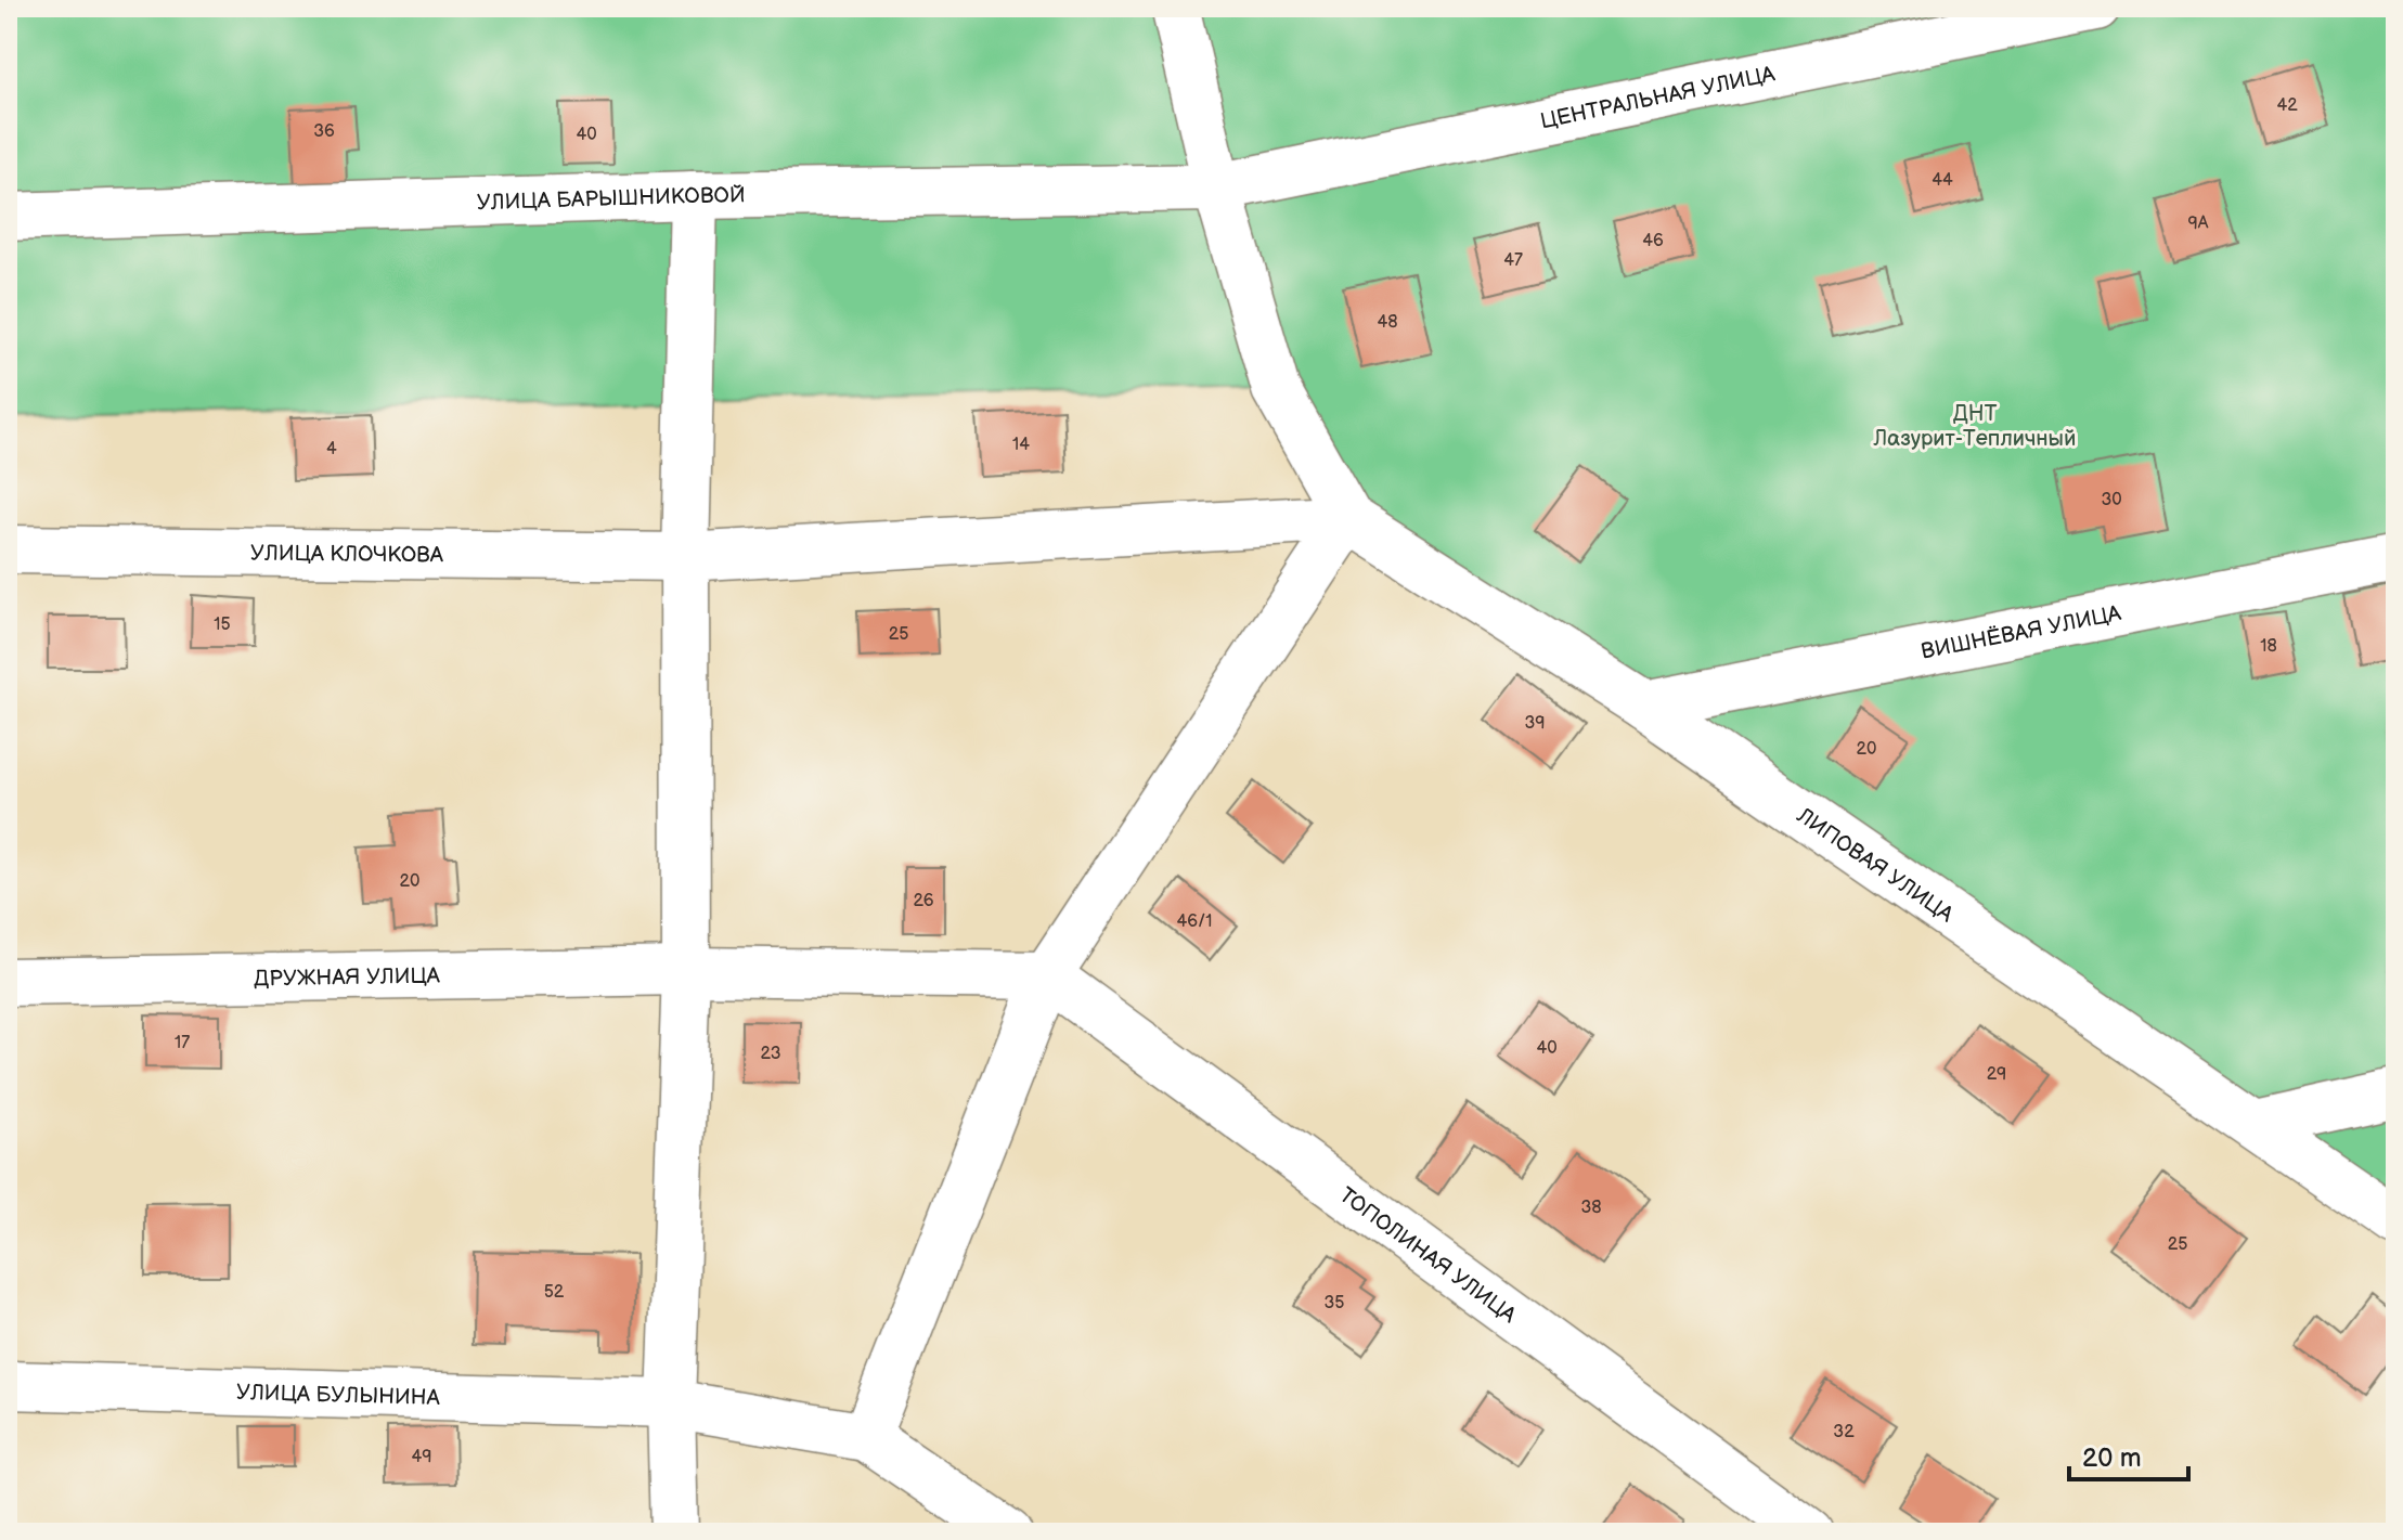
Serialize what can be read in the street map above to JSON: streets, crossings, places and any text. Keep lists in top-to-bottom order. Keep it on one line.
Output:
{"streets":{"street":["ЦЕНТРАЛЬНАЯ УЛИЦА","УЛИЦА БАРЫШНИКОВОЙ","УЛИЦА КЛОЧКОВА","ВИШНЁВАЯ УЛИЦА","ЛИПОВАЯ УЛИЦА","ДРУЖНАЯ УЛИЦА","ТОПОЛИНАЯ УЛИЦА","УЛИЦА БУЛЫНИНА"]},"crossings":[["ЦЕНТРАЛЬНАЯ УЛИЦА","УЛИЦА БАРЫШНИКОВОЙ"],["УЛИЦА КЛОЧКОВА","ЛИПОВАЯ УЛИЦА"],["ВИШНЁВАЯ УЛИЦА","ЛИПОВАЯ УЛИЦА"],["ДРУЖНАЯ УЛИЦА","ТОПОЛИНАЯ УЛИЦА"]],"parks":["ДНТ Лазурит-Тепличный"],"house_numbers":["42","36","40","44","9А","46","47","48","14","4","30","15","25","18","39","20","20","26","46/1","17","40","23","29","38","25","52","35","32","49"],"scale_bar":"20 m"}
